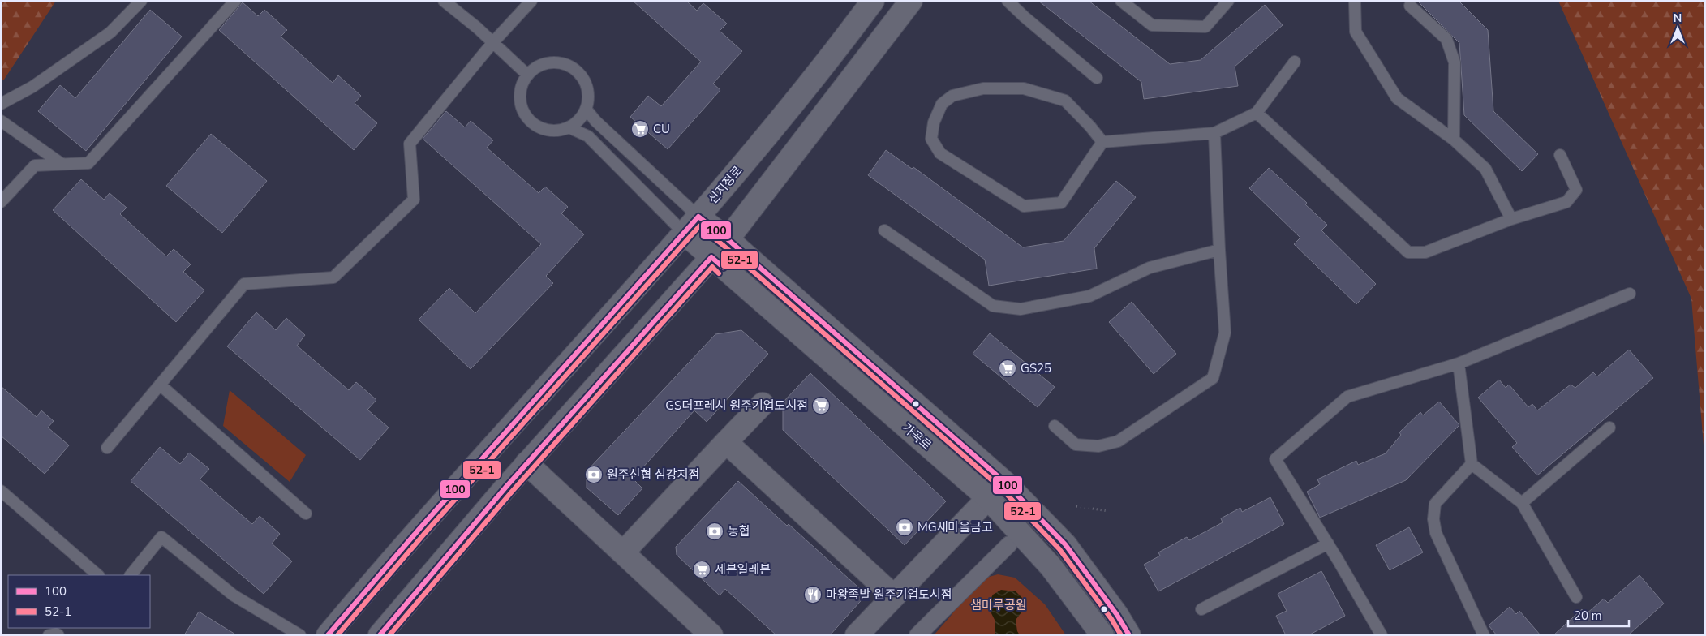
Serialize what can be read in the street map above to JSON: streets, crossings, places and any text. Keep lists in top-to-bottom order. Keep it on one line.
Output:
{"streets":{"street":["신지정로","가곡로"]},"crossings":[["신지정로","가곡로"]],"parks":["샘마루공원"],"places":{"supermarket":["CU","GS25","GS더프레시 원주기업도시점","세븐일레븐"],"bank":["원주신협 섬강지점","MG새마을금고","농협"],"restaurant":["마왕족발 원주기업도시점"]},"lines":["transit line 100","transit line 52-1"],"legend":["100","52-1"],"scale_bar":"20 m","north":"top"}
